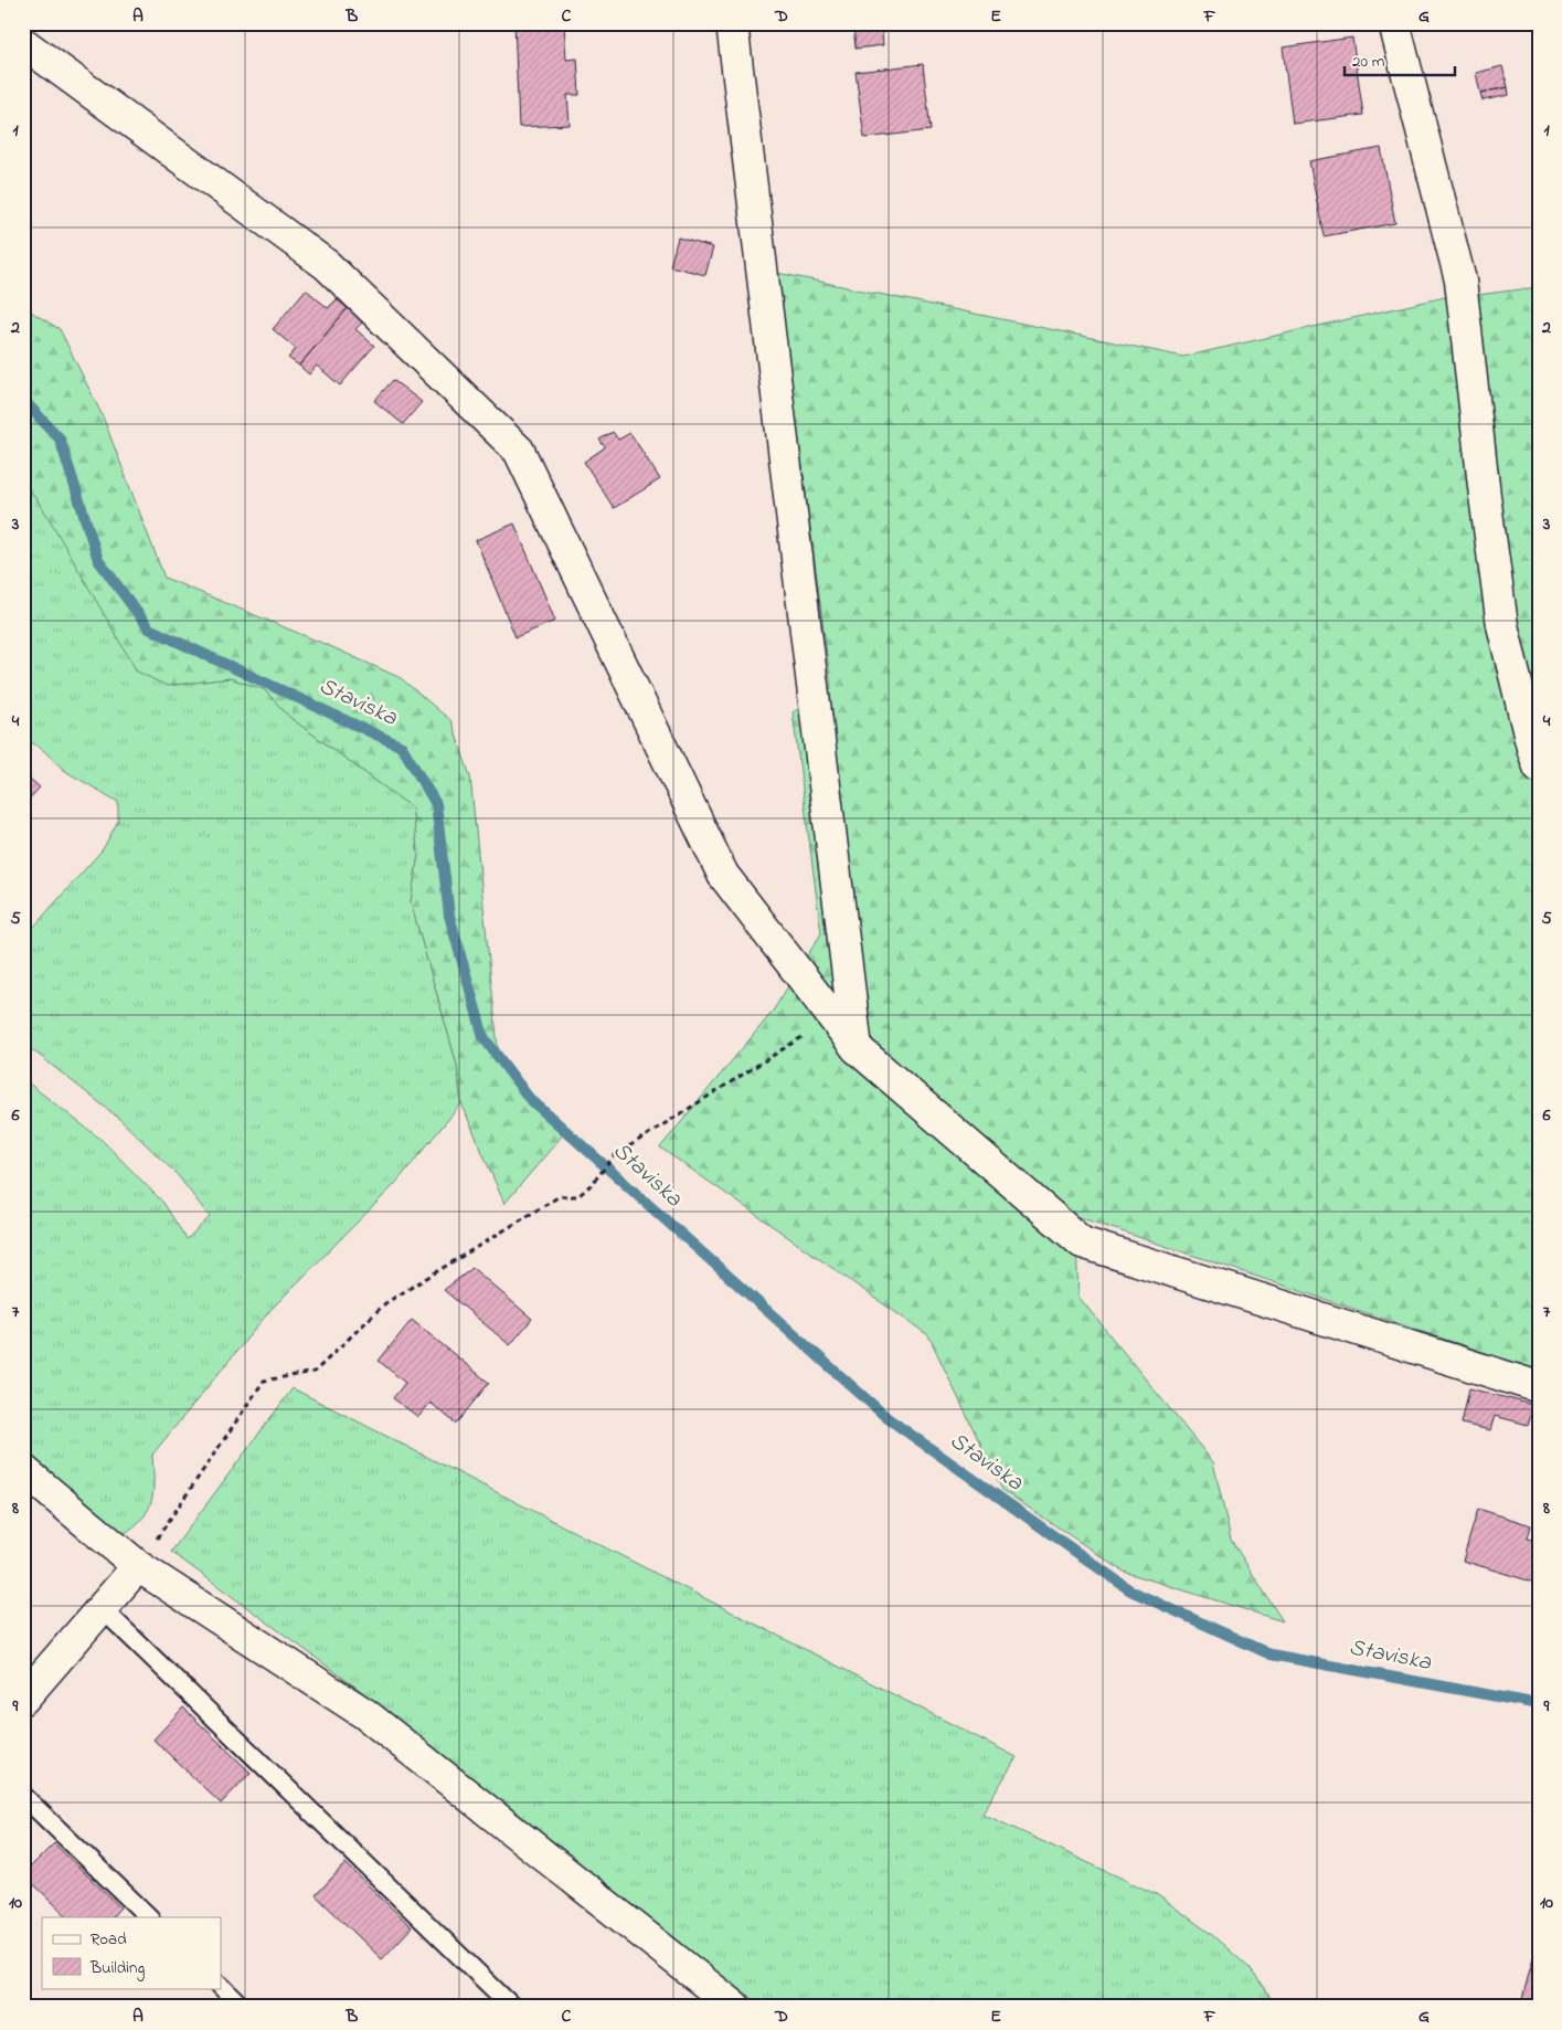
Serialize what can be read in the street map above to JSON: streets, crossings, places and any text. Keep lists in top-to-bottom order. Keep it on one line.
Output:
{"water":["Staviska"],"legend":["Road","Building"],"scale_bar":"20 m","grid":{"columns":["A","B","C","D","E","F","G"],"rows":["1","2","3","4","5","6","7","8","9","10"]}}
